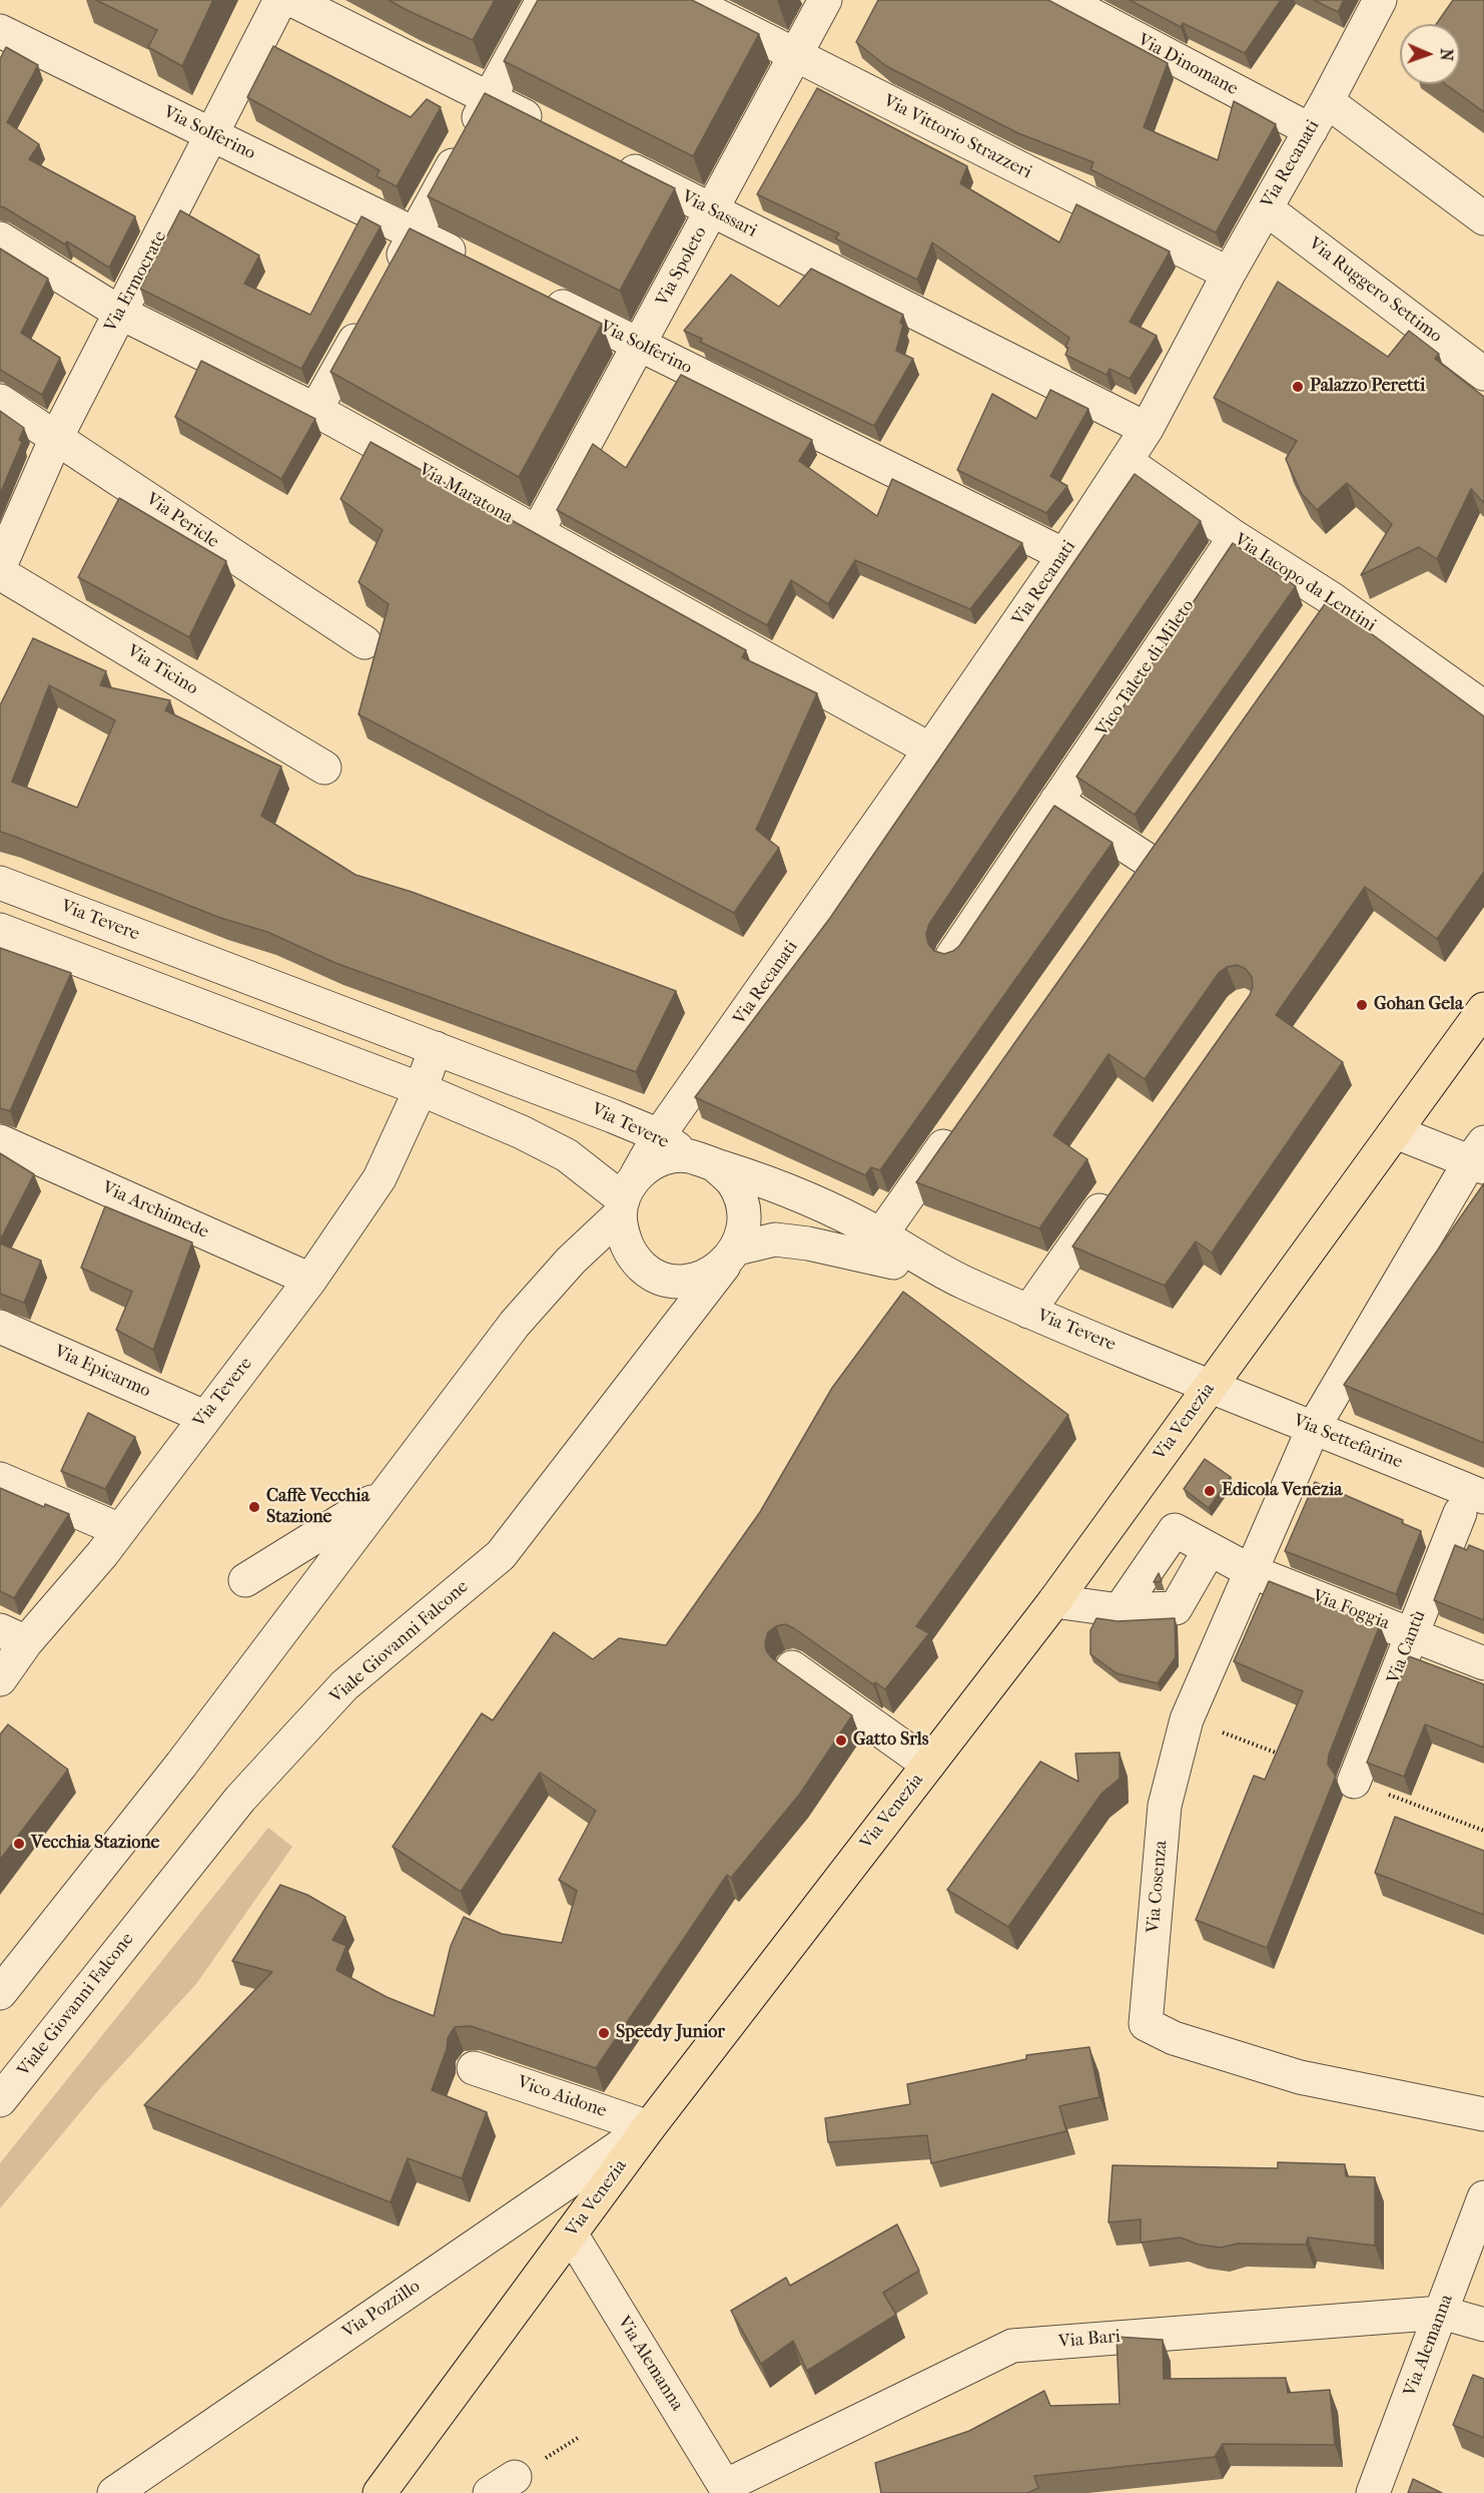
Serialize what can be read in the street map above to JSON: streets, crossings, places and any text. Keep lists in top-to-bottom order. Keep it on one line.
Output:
{"streets":{"main road":["Via Venezia"],"street":["Via Dinomane","Via Solferino","Via Vittorio Strazzeri","Via Recanati","Via Sassari","Via Spoleto","Via Ermocrate","Via Ruggero Settimo","Via Maratona","Via Pericle","Via Iacopo da Lentini","Vico Talete di Mileto","Via Ticino","Via Tevere","Via Archimede","Via Epicarmo","Via Settefarine","Via Foggia","Viale Giovanni Falcone","Via Cantù","Via Cosenza","Vico Aidone","Via Pozzillo","Via Bari","Via Alemanna"]},"crossings":[["Via Dinomane","Via Recanati"],["Via Solferino","Via Recanati"],["Via Solferino","Via Spoleto"],["Via Solferino","Via Ermocrate"],["Via Vittorio Strazzeri","Via Recanati"],["Via Vittorio Strazzeri","Via Spoleto"],["Via Recanati","Via Sassari"],["Via Recanati","Via Ruggero Settimo"],["Via Recanati","Via Maratona"],["Via Recanati","Via Iacopo da Lentini"],["Via Recanati","Via Tevere"],["Via Recanati","Viale Giovanni Falcone"],["Via Sassari","Via Spoleto"],["Via Spoleto","Via Maratona"],["Via Ermocrate","Via Maratona"],["Via Ermocrate","Via Pericle"],["Via Iacopo da Lentini","Vico Talete di Mileto"],["Via Tevere","Via Archimede"],["Via Tevere","Via Epicarmo"],["Via Tevere","Via Venezia"],["Via Tevere","Via Settefarine"],["Via Tevere","Viale Giovanni Falcone"],["Via Venezia","Via Settefarine"],["Via Venezia","Vico Aidone"],["Via Venezia","Via Pozzillo"],["Via Venezia","Via Alemanna"],["Via Settefarine","Via Cantù"],["Via Settefarine","Via Cosenza"],["Via Foggia","Via Cantù"],["Via Foggia","Via Cosenza"],["Vico Aidone","Via Pozzillo"],["Via Bari","Via Alemanna"]],"places":["Palazzo Peretti","Gohan Gela","Edicola Venezia","Caffè Vecchia Stazione","Gatto Srls","Vecchia Stazione","Speedy Junior"],"north":"right"}
